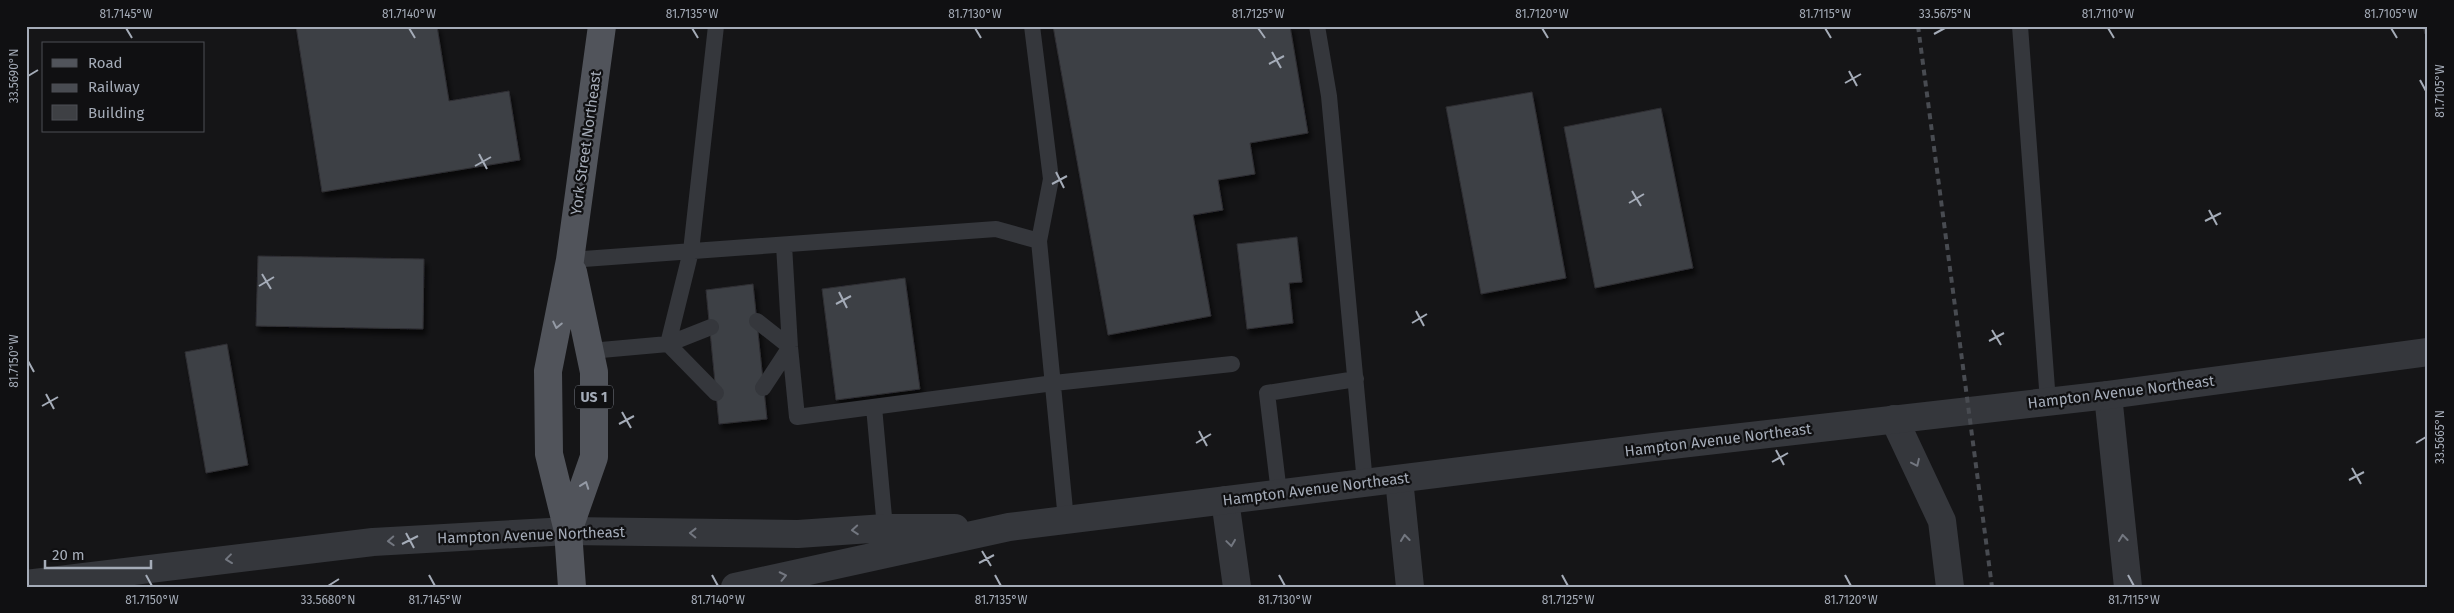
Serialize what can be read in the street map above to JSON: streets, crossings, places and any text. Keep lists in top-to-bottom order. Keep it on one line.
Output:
{"streets":{"main road":["York Street Northeast","US 1"],"street":["Hampton Avenue Northeast"]},"crossings":[["York Street Northeast","Hampton Avenue Northeast"]],"legend":["Road","Railway","Building"],"scale_bar":"20 m","coordinates":["81.7145°W","81.7140°W","81.7135°W","81.7130°W","81.7125°W","81.7120°W","81.7115°W","33.5675°N","81.7110°W","81.7105°W","33.5690°N","81.7150°W","33.5665°N","33.5680°N"]}
